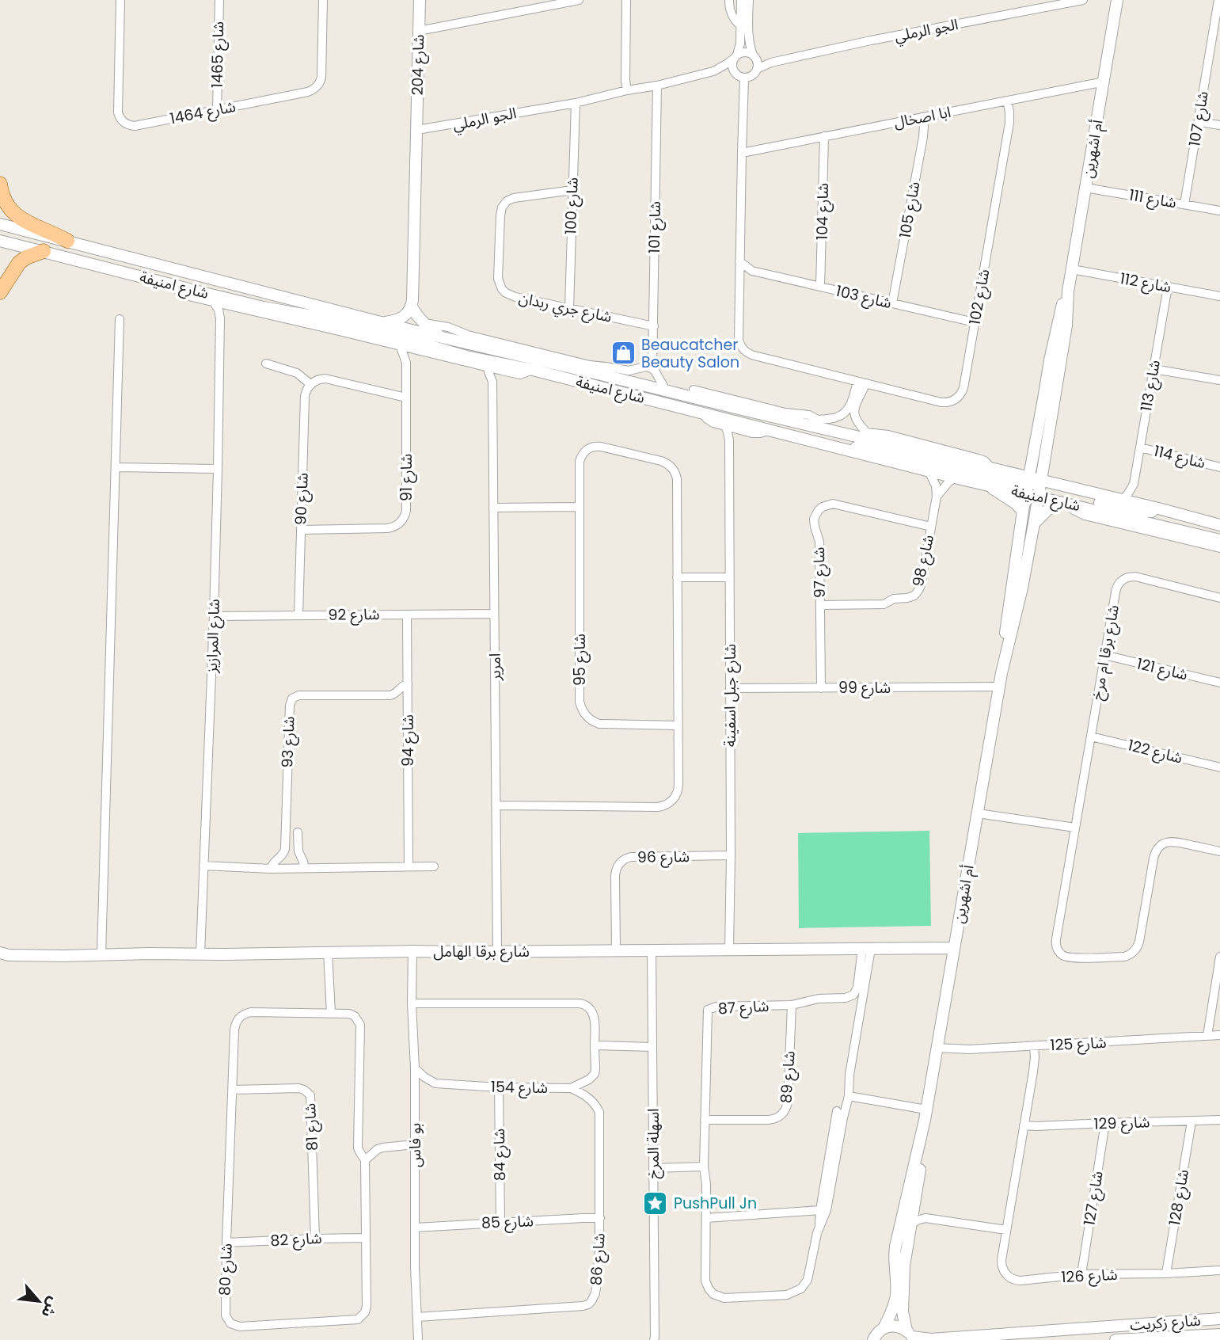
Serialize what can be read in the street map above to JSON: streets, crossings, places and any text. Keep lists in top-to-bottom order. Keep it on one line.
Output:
{"streets":{"street":["الجو الرملي","شارع 1465","شارع 204","شارع 1464","ابا اصخال","شارع 107","أم اشهرين","شارع 111","شارع 100","شارع 105","شارع 104","شارع 101","شارع 112","شارع امنيفة","شارع 103","شارع 102","شارع جري ربدان","شارع 113","شارع 114","شارع 91","شارع 90","شارع 98","شارع 97","شارع 92","شارع المرازيز","شارع برقا ام مرخ","شارع 95","امرير","شارع 121","شارع 99","شارع جبل اسفينة","شارع 94","شارع 93","شارع 122","شارع 96","شارع برقا الهامل","شارع 87","شارع 125","شارع 89","شارع 154","شارع 129","شارع 81","اسهلة المرخ","بو فاس","شارع 84","شارع 128","شارع 127","شارع 85","شارع 82","شارع 86","شارع 80","شارع 126","شارع زكريت"]},"crossings":[["الجو الرملي","شارع 204"],["الجو الرملي","شارع 100"],["الجو الرملي","شارع 101"],["الجو الرملي","شارع 102"],["شارع 1465","شارع 1464"],["ابا اصخال","أم اشهرين"],["ابا اصخال","شارع 105"],["ابا اصخال","شارع 104"],["ابا اصخال","شارع 102"],["شارع 107","شارع 111"],["أم اشهرين","شارع 111"],["أم اشهرين","شارع 112"],["أم اشهرين","شارع امنيفة"],["أم اشهرين","شارع 99"],["أم اشهرين","شارع برقا الهامل"],["أم اشهرين","شارع 125"],["أم اشهرين","شارع زكريت"],["شارع 100","شارع جري ربدان"],["شارع 105","شارع 103"],["شارع 104","شارع 103"],["شارع 101","شارع جري ربدان"],["شارع 112","شارع 113"],["شارع امنيفة","شارع 113"],["شارع امنيفة","شارع 98"],["شارع 103","شارع 102"],["شارع 113","شارع 114"],["شارع 91","شارع 90"],["شارع 90","شارع 92"],["شارع 98","شارع 97"],["شارع 97","شارع 99"],["شارع 92","شارع المرازيز"],["شارع 92","امرير"],["شارع 92","شارع 94"],["شارع المرازيز","شارع برقا الهامل"],["شارع برقا ام مرخ","شارع 121"],["شارع برقا ام مرخ","شارع 122"],["شارع 95","امرير"],["امرير","شارع برقا الهامل"],["شارع 99","شارع جبل اسفينة"],["شارع جبل اسفينة","شارع 96"],["شارع جبل اسفينة","شارع برقا الهامل"],["شارع 94","شارع 93"],["شارع 96","شارع برقا الهامل"],["شارع برقا الهامل","شارع 87"],["شارع برقا الهامل","اسهلة المرخ"],["شارع برقا الهامل","بو فاس"],["شارع 87","شارع 89"],["شارع 125","شارع 126"],["شارع 154","بو فاس"],["شارع 154","شارع 84"],["شارع 154","شارع 86"],["شارع 129","شارع 128"],["شارع 129","شارع 127"],["شارع 129","شارع 126"],["شارع 81","شارع 82"],["شارع 81","شارع 80"],["بو فاس","شارع 85"],["بو فاس","شارع 86"],["شارع 84","شارع 85"],["شارع 128","شارع 126"],["شارع 127","شارع 126"],["شارع 85","شارع 86"],["شارع 82","شارع 80"]],"places":{"shop":["Beaucatcher Beauty Salon"],"place":["PushPull Jn"]},"north":"bottom right"}
